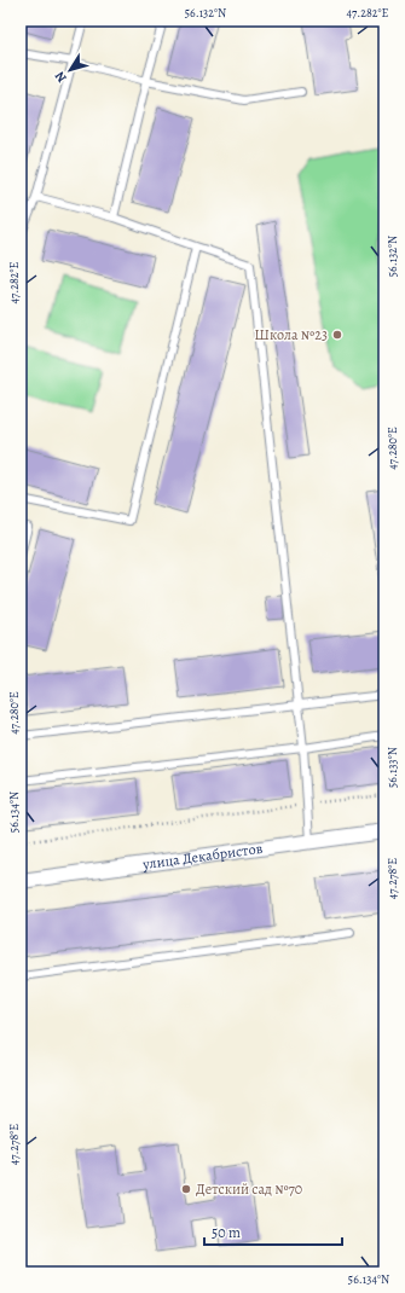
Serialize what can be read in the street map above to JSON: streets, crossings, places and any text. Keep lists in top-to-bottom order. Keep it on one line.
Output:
{"streets":{"street":["улица Декабристов"]},"places":["Школа №23","Детский сад №70"],"scale_bar":"50 m","north":"bottom left","coordinates":["56.132°N","47.282°E","47.280°E","56.133°N","56.134°N","47.278°E"]}
